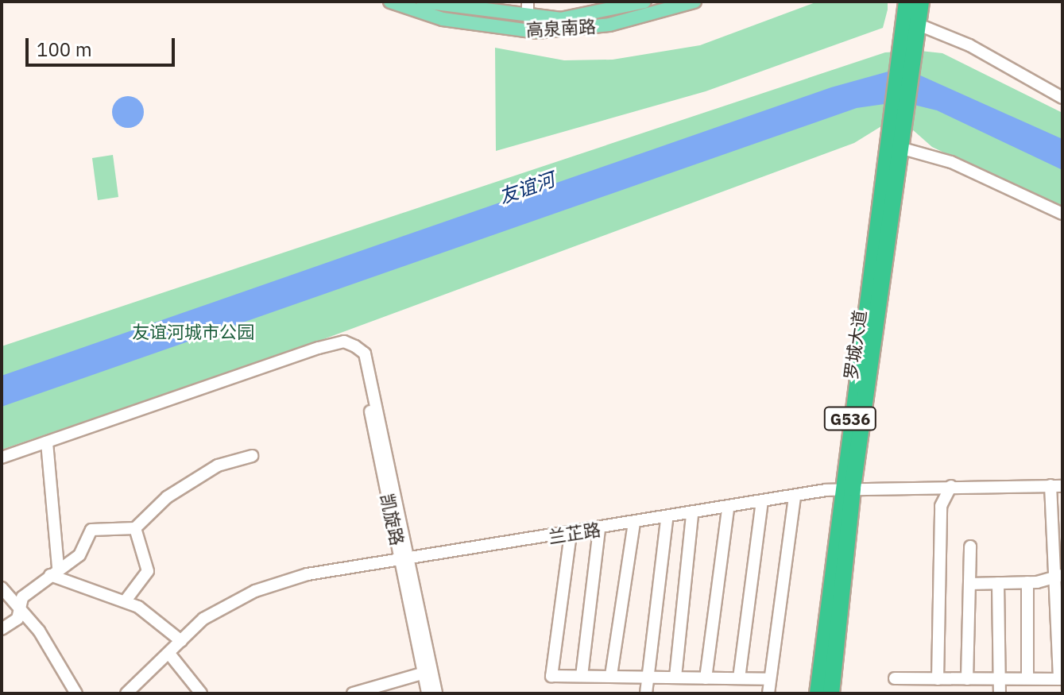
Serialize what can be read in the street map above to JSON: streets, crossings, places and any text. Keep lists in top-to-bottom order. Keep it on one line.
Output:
{"streets":{"highway":["罗城大道","G536"],"main road":["高泉南路"],"street":["凯旋路","兰芷路"]},"crossings":[["罗城大道","兰芷路"],["凯旋路","兰芷路"]],"water":["友谊河"],"parks":["友谊河城市公园"],"scale_bar":"100 m"}
